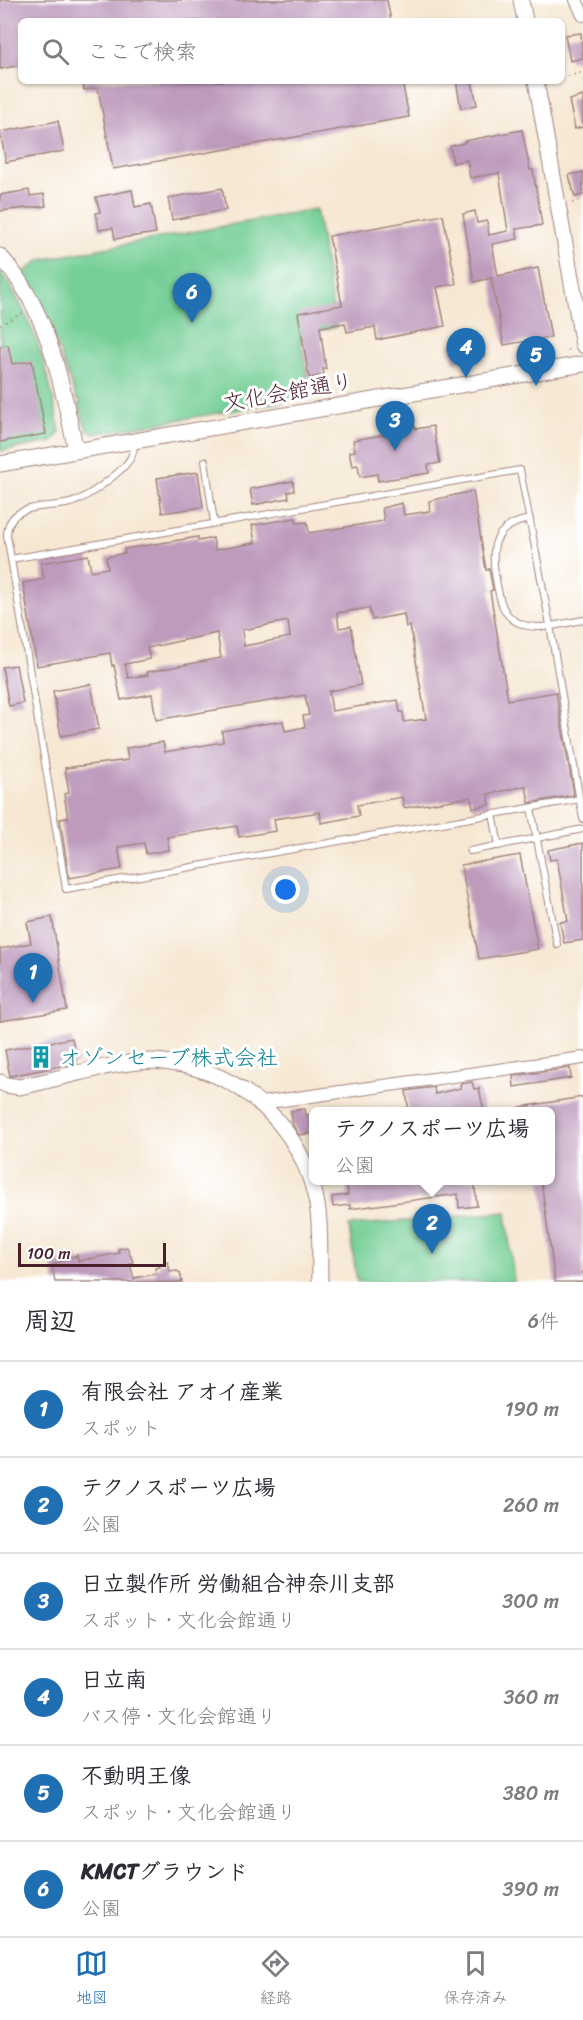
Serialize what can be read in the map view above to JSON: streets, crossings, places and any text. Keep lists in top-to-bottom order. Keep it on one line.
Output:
{"streets":{"street":["文化会館通り"]},"places":{"building":["オゾンセーブ株式会社"]},"scale_bar":"100 m","page":{"search":"ここで検索","pins":["6","4","5","3","1","2"],"popup":["テクノスポーツ広場","公園"],"scale":"100 m","heading":["周辺","6件"],"list":[{"mark":"1","name":"有限会社 アオイ産業","note":"スポット","value":"190 m"},{"mark":"2","name":"テクノスポーツ広場","note":"公園","value":"260 m"},{"mark":"3","name":"日立製作所 労働組合神奈川支部","note":"スポット · 文化会館通り","value":"300 m"},{"mark":"4","name":"日立南","note":"バス停 · 文化会館通り","value":"360 m"},{"mark":"5","name":"不動明王像","note":"スポット · 文化会館通り","value":"380 m"},{"mark":"6","name":"KMCTグラウンド","note":"公園","value":"390 m"}],"nav":["地図","経路","保存済み"]}}
